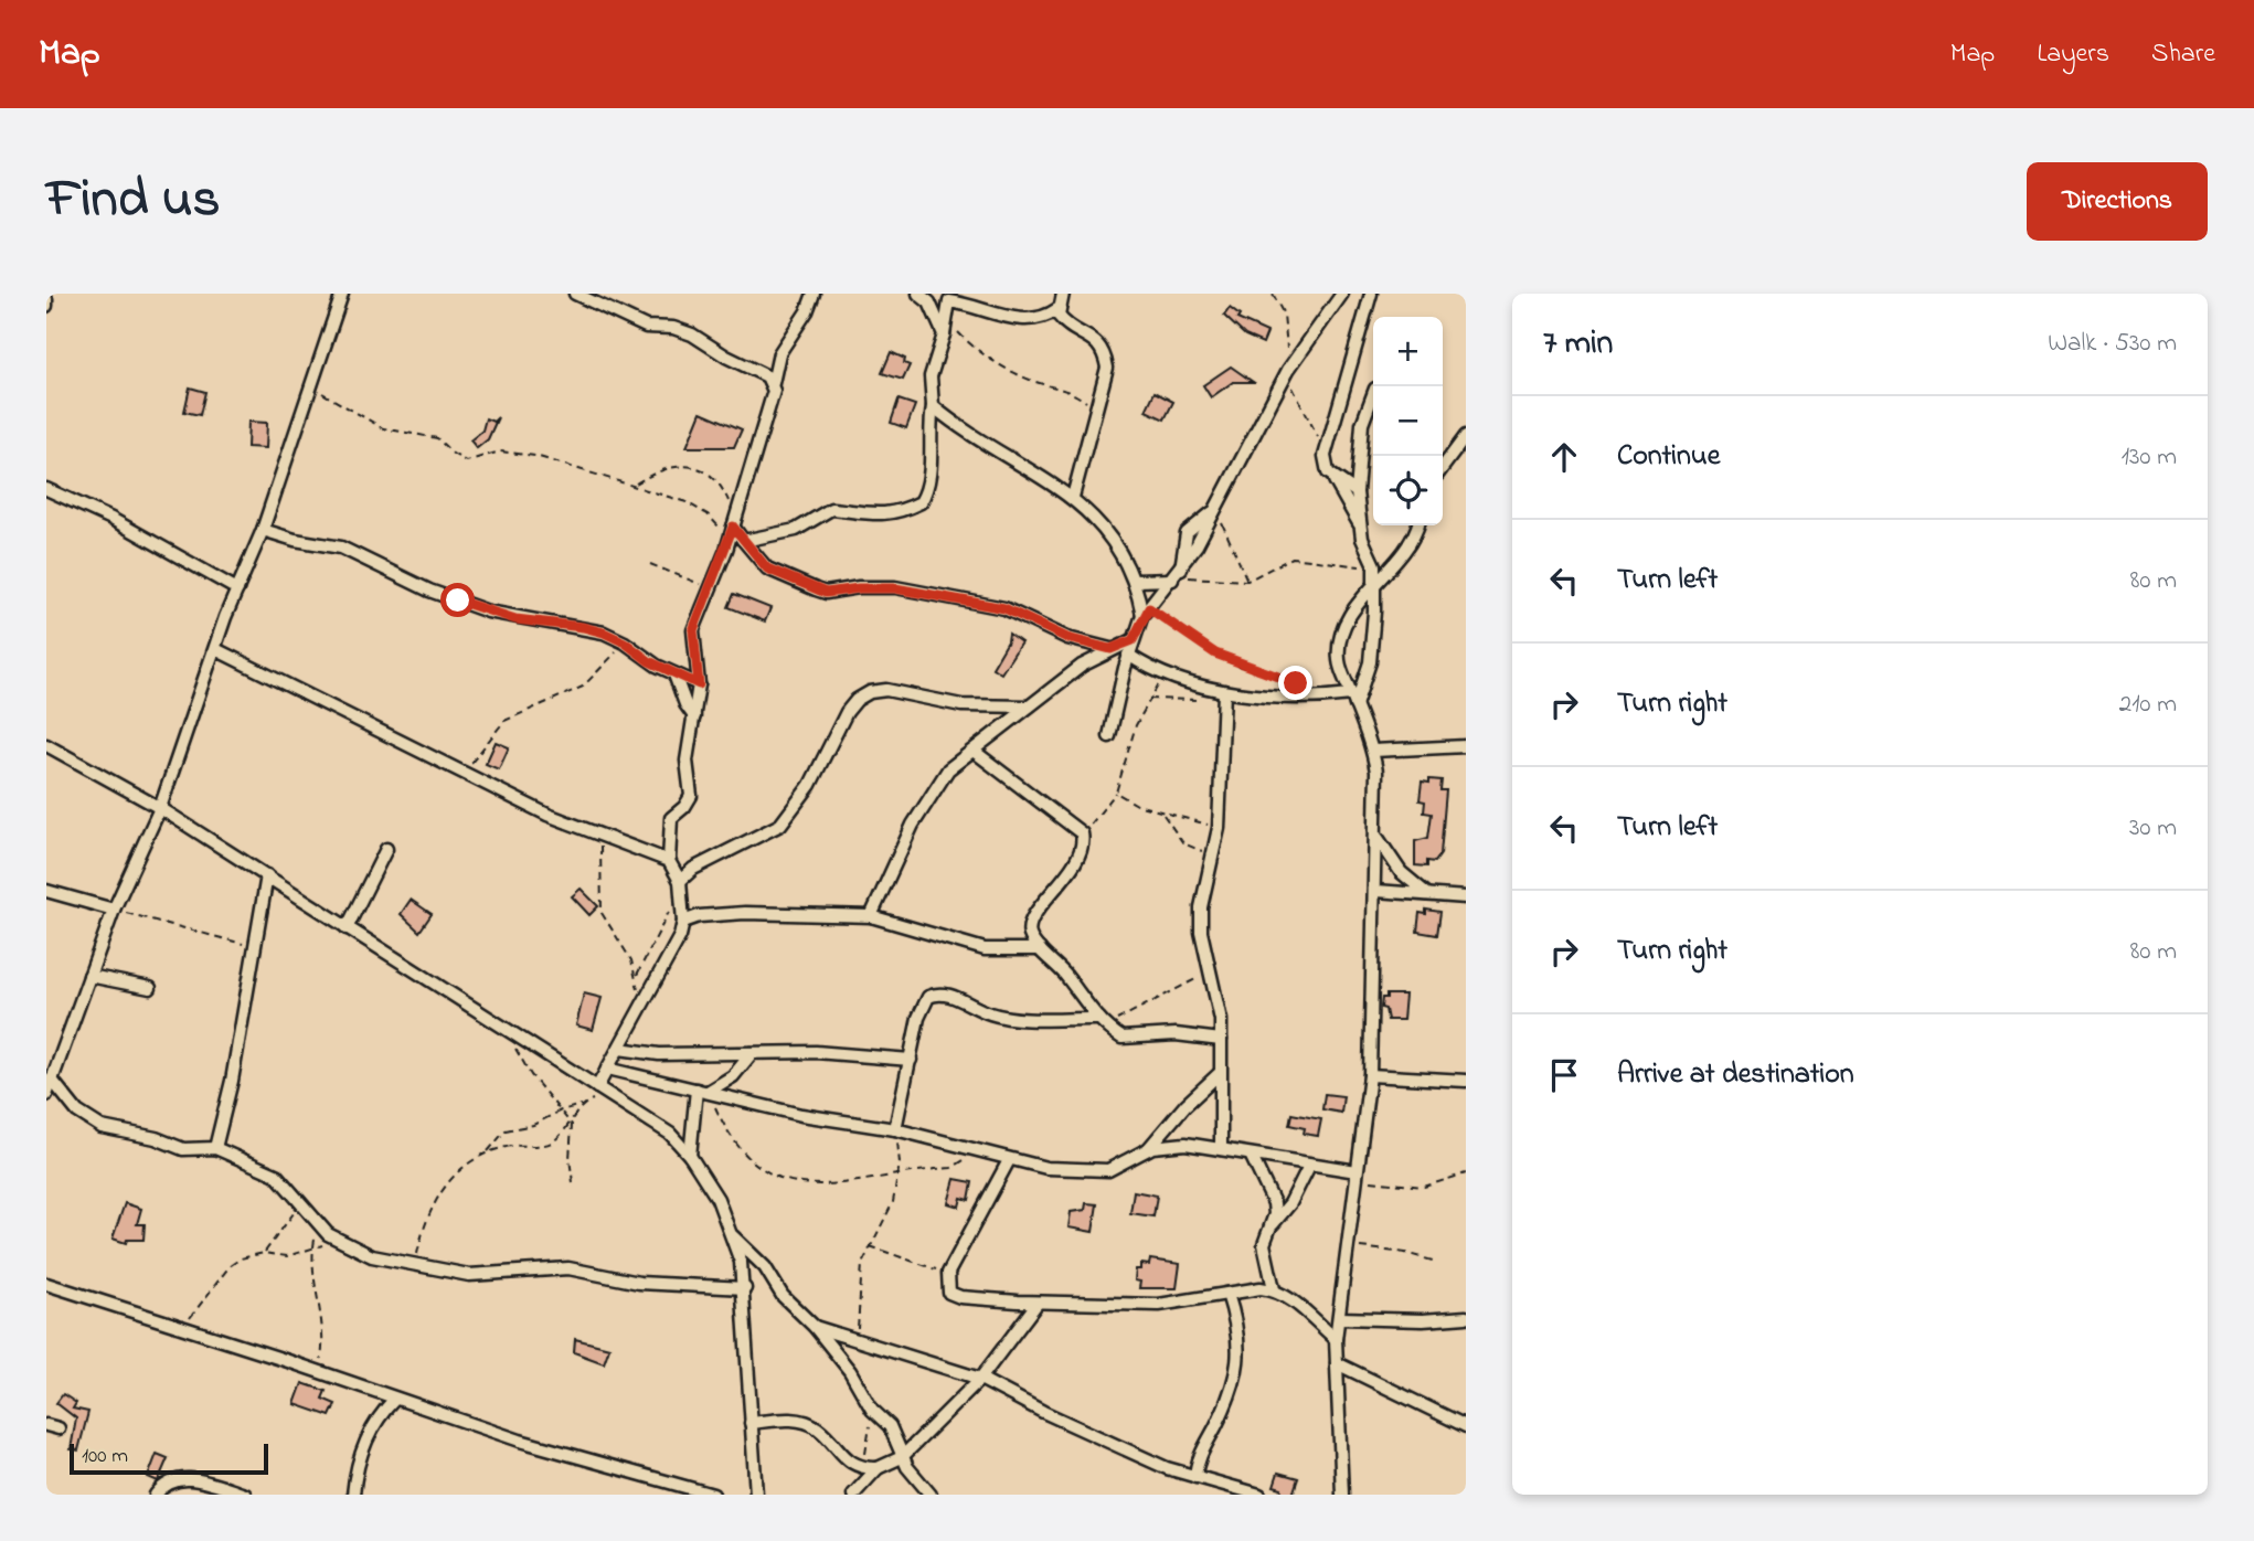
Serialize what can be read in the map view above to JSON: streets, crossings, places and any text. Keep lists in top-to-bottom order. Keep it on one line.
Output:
{"scale_bar":"100 m","page":{"header":"Map","nav":["Map","Layers","Share"],"title":"Find us","buttons":"Directions","heading":["7 min","Walk · 530 m"],"map_buttons":["+","−"],"list":[["Continue","130 m"],["Turn left","80 m"],["Turn right","210 m"],["Turn left","30 m"],["Turn right","80 m"],"Arrive at destination"],"scale":"100 m"}}
